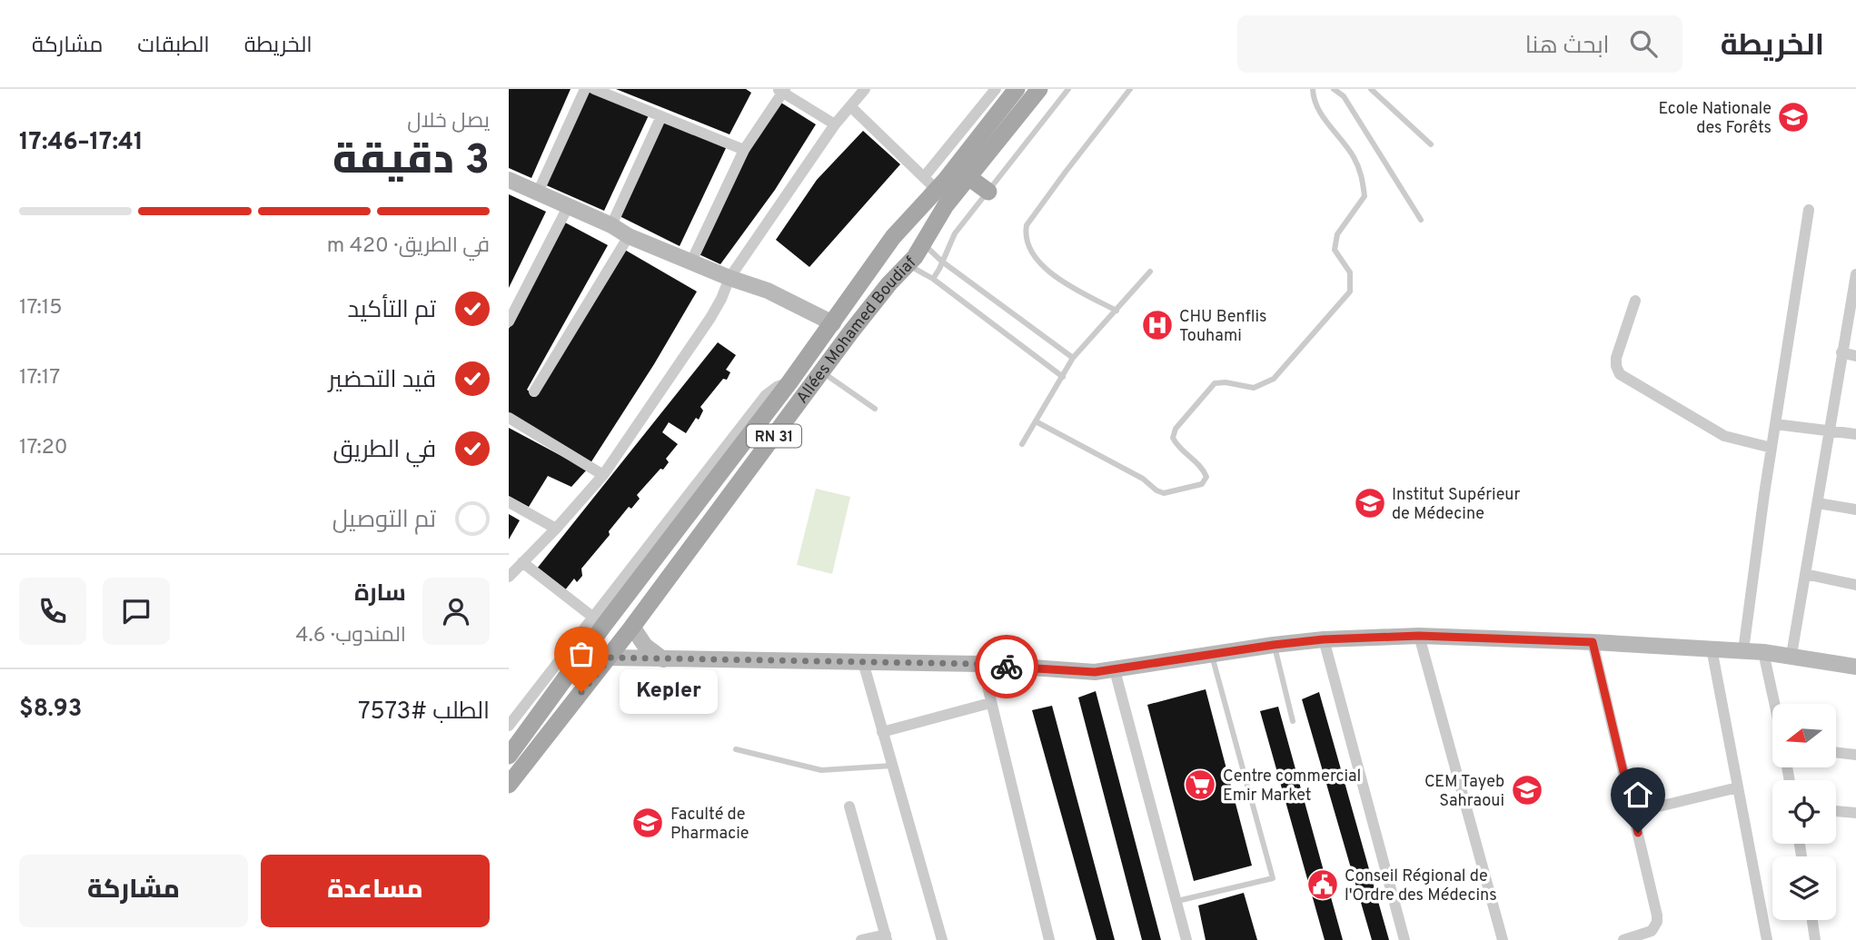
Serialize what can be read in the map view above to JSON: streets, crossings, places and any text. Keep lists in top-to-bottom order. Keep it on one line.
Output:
{"streets":{"main road":["Allées Mohamed Boudiaf","RN 31"]},"places":{"school or university":["Ecole Nationale des Forêts","Institut Supérieur de Médecine","CEM Tayeb Sahraoui","Faculté de Pharmacie"],"hospital":["CHU Benflis Touhami"],"other":["Kepler"],"supermarket":["Centre commercial Emir Market"],"public building":["Conseil Régional de l'Ordre des Médecins"]},"north":"left","page":{"header":"الخريطة","search":"ابحث هنا","nav":["الخريطة","الطبقات","مشاركة"],"heading":["3 دقيقة","يصل خلال","17:41–17:46"],"panel":["سارة","المندوب · 4.6","الطلب #7573","$8.93"],"bar":"في الطريق · 420 m","list":[["تم التأكيد","17:15"],["قيد التحضير","17:17"],["في الطريق","17:20"],"تم التوصيل"],"bubble":"Kepler","buttons":["مساعدة","مشاركة"]}}
